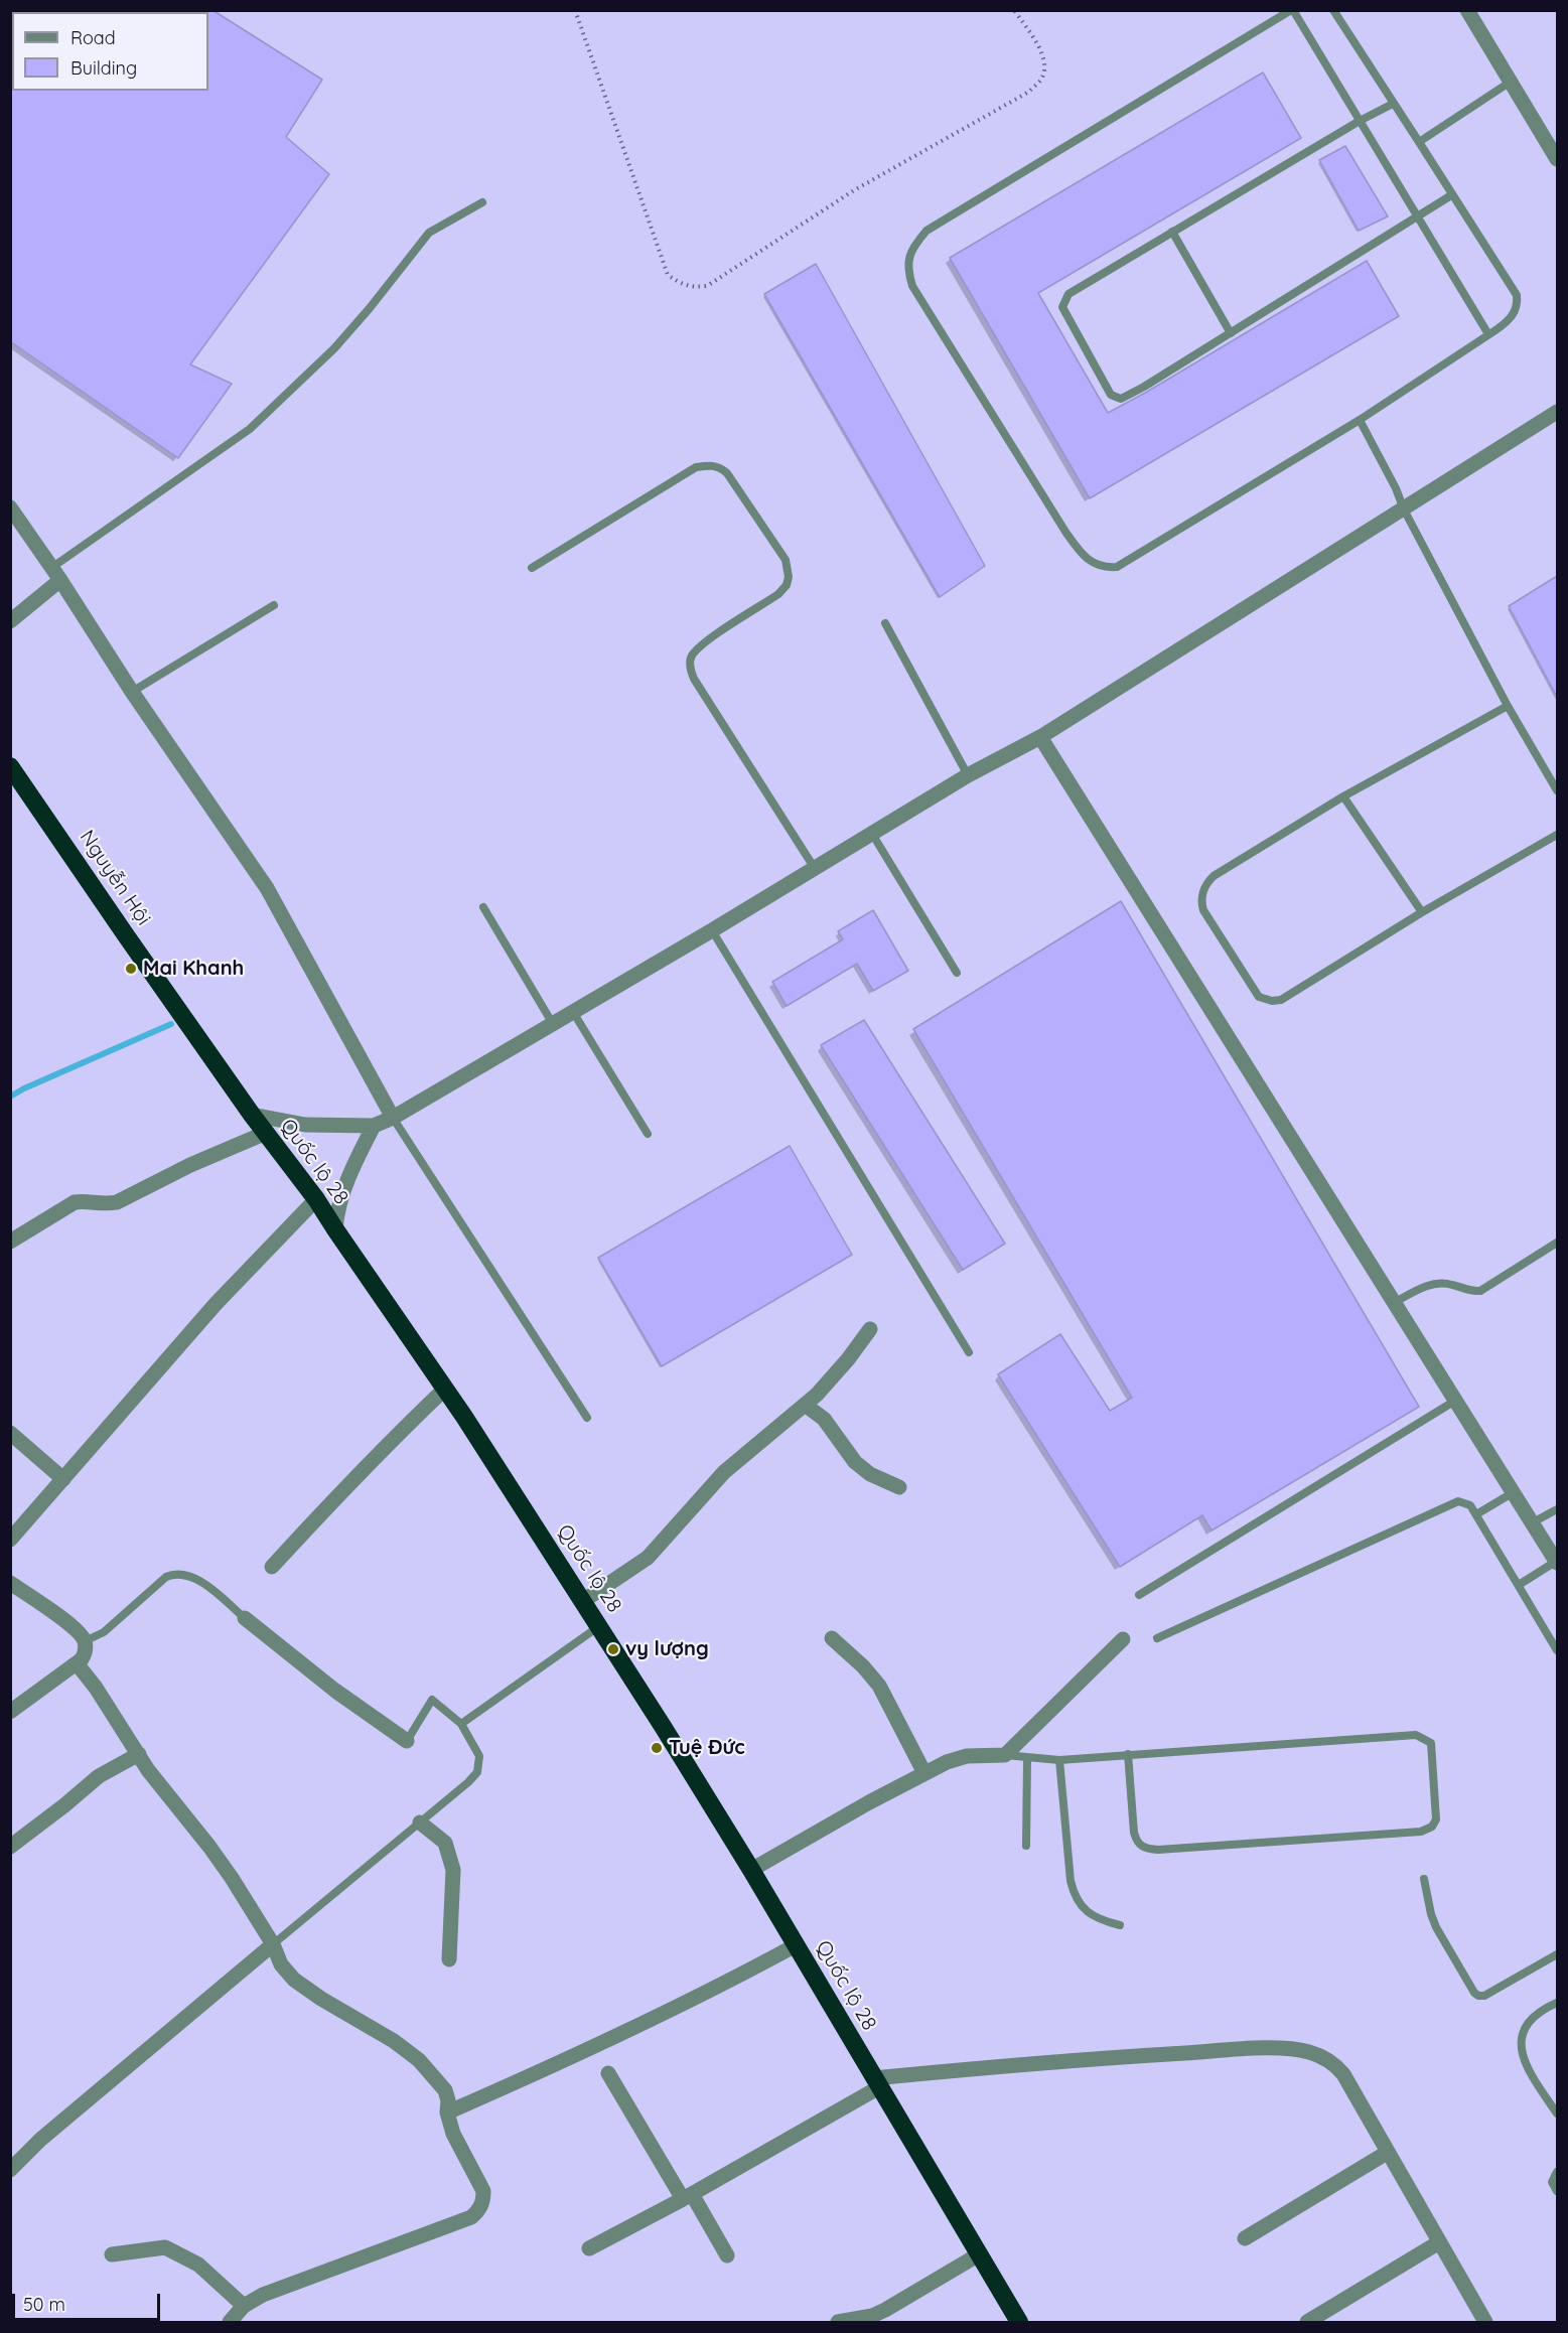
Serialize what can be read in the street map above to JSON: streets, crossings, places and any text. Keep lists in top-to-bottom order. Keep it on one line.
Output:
{"streets":{"highway":["Nguyễn Hội","Quốc lộ 28"]},"crossings":[["Nguyễn Hội","Quốc lộ 28"]],"places":["Mai Khanh","vy lượng","Tuệ Đức"],"legend":["Road","Building"],"scale_bar":"50 m"}
